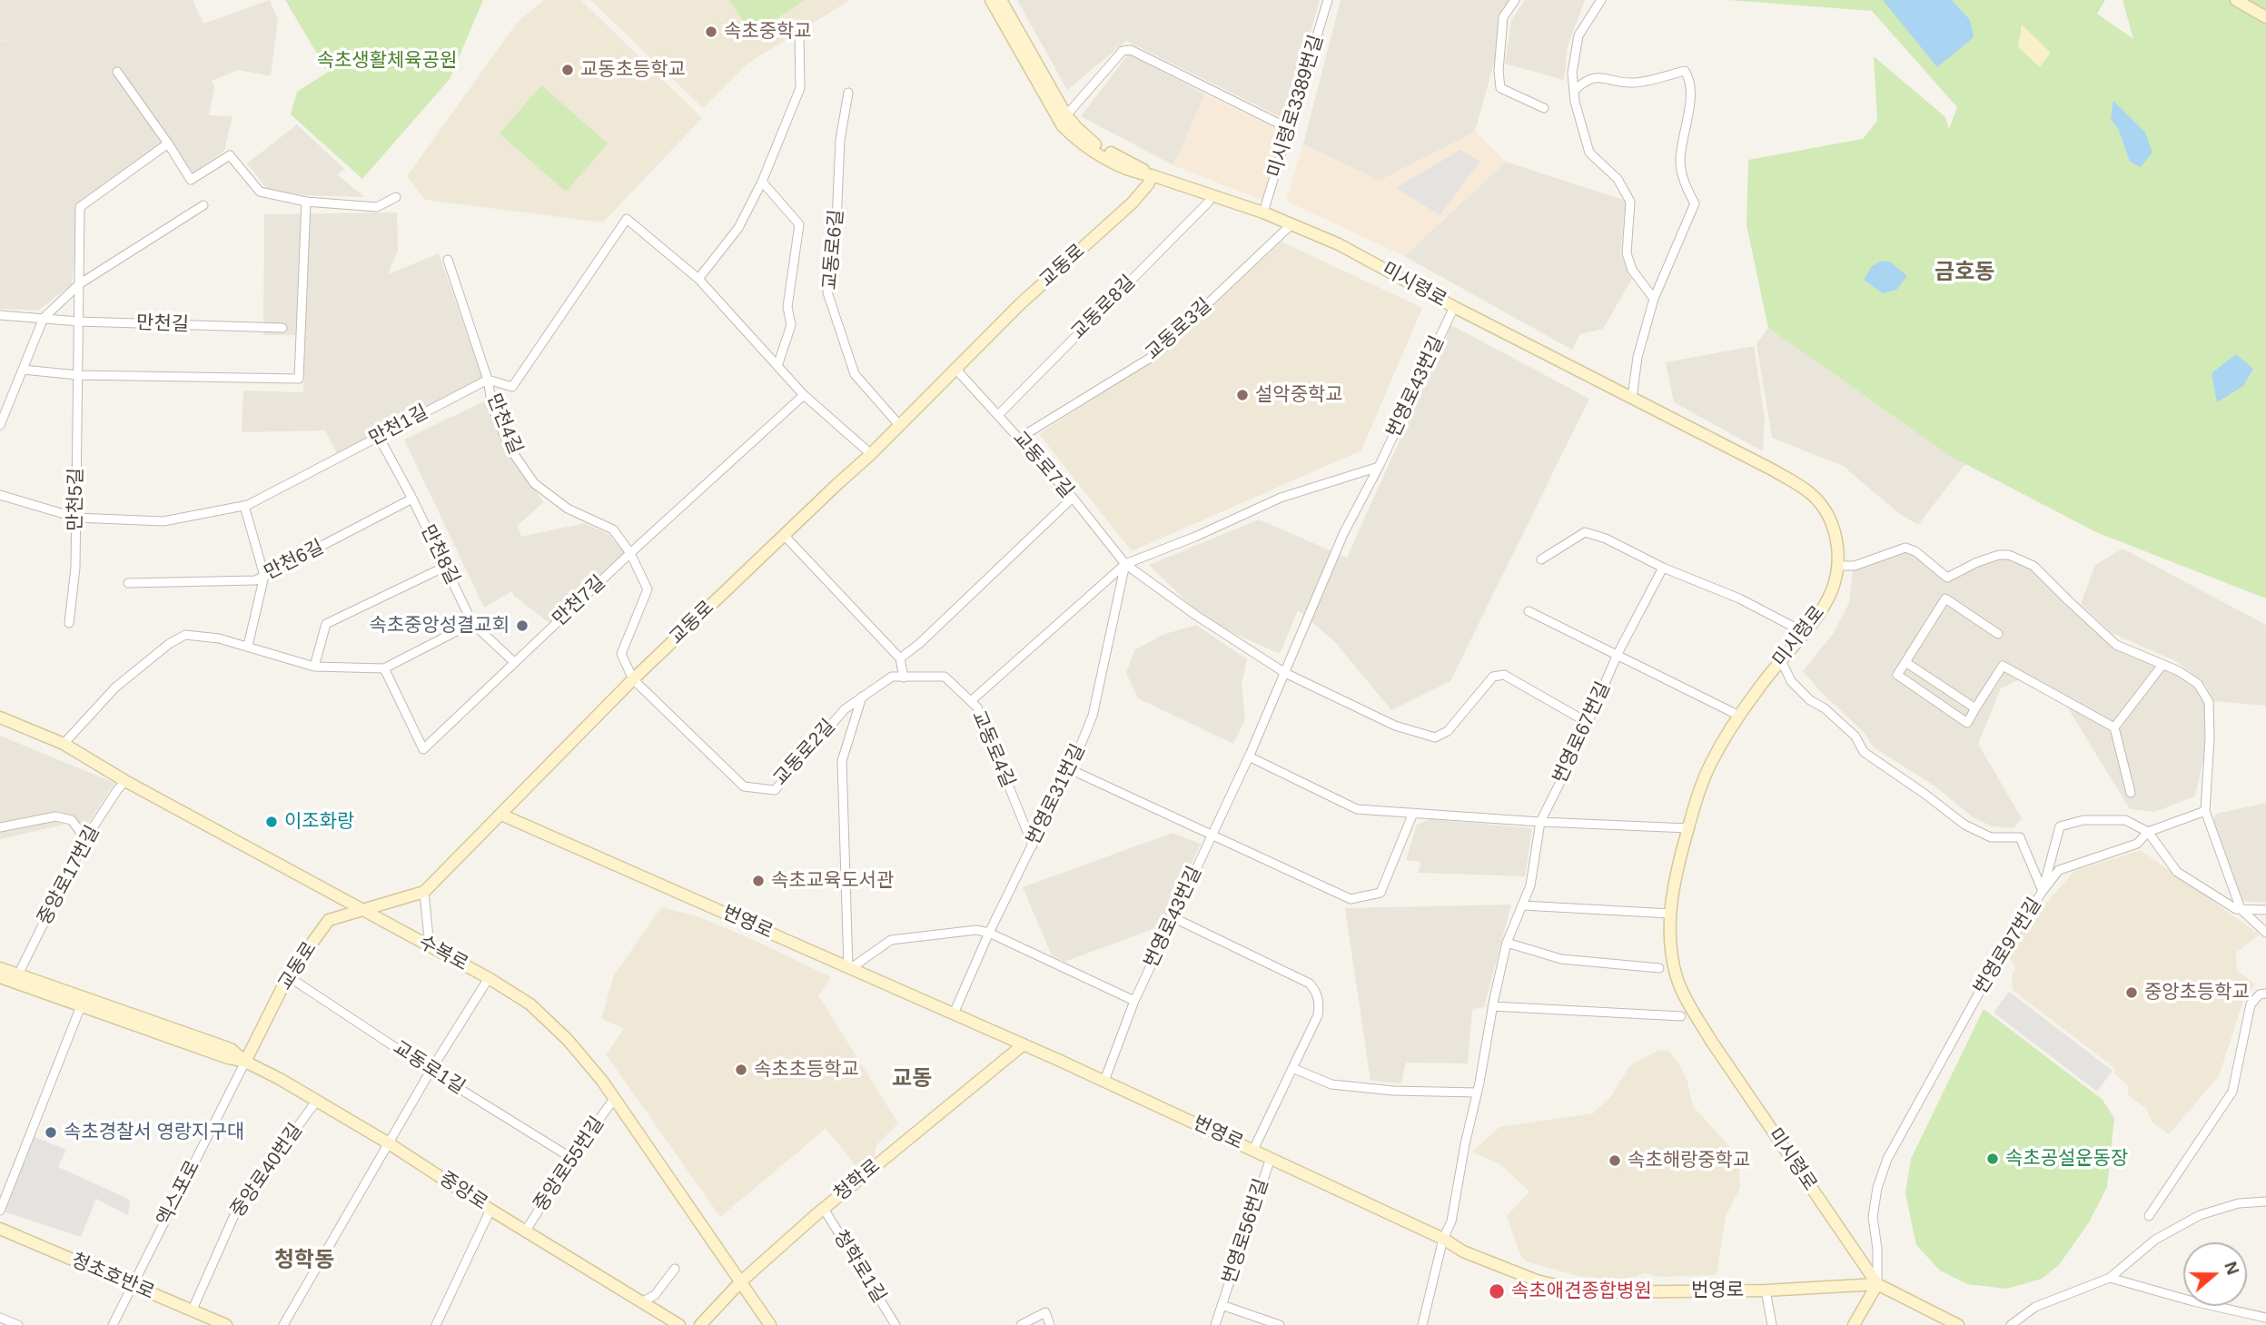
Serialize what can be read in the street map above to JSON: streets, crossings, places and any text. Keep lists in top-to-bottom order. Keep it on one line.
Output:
{"streets":{"street":["미시령로3389번길","교동로6길","교동로","미시령로","교동로8길","만천길","교동로3길","번영로43번길","만천4길","만천1길","교동로7길","만천5길","만천8길","만천6길","만천7길","번영로67번길","교동로4길","교동로2길","번영로31번길","중앙로17번길","번영로","번영로97번길","수복로","교동로1길","중앙로55번길","중앙로40번길","청학로","중앙로","엑스포로","번영로56번길","청학로1길","청초호반로"]},"crossings":[["미시령로3389번길","미시령로"],["교동로6길","교동로"],["교동로","미시령로"],["교동로","만천4길"],["교동로","교동로7길"],["교동로","교동로2길"],["교동로","번영로"],["교동로","수복로"],["교동로","교동로1길"],["교동로","중앙로"],["교동로","엑스포로"],["미시령로","교동로3길"],["미시령로","번영로43번길"],["미시령로","번영로"],["미시령로","번영로97번길"],["교동로8길","교동로7길"],["만천길","만천5길"],["교동로3길","교동로7길"],["번영로43번길","교동로7길"],["번영로43번길","번영로"],["만천4길","만천1길"],["만천4길","만천7길"],["만천4길","교동로2길"],["만천1길","만천5길"],["만천1길","만천8길"],["교동로7길","번영로67번길"],["교동로7길","번영로31번길"],["만천8길","만천6길"],["만천8길","만천7길"],["번영로67번길","번영로"],["교동로4길","교동로2길"],["교동로4길","번영로31번길"],["번영로31번길","번영로"],["중앙로17번길","수복로"],["중앙로17번길","중앙로"],["번영로","번영로97번길"],["번영로","청학로"],["번영로","번영로56번길"],["수복로","중앙로55번길"],["수복로","청학로"],["교동로1길","중앙로55번길"],["중앙로55번길","중앙로"],["중앙로40번길","중앙로"],["중앙로40번길","청초호반로"],["청학로","청학로1길"],["중앙로","엑스포로"],["엑스포로","청초호반로"]],"districts":["금호동","교동","청학동"],"parks":["속초생활체육공원"],"places":["속초중학교","교동초등학교","설악중학교","속초중앙성결교회","이조화랑","속초교육도서관","중앙초등학교","속초초등학교","속초경찰서 영랑지구대","속초공설운동장","속초해랑중학교","속초애견종합병원"],"north":"right"}
